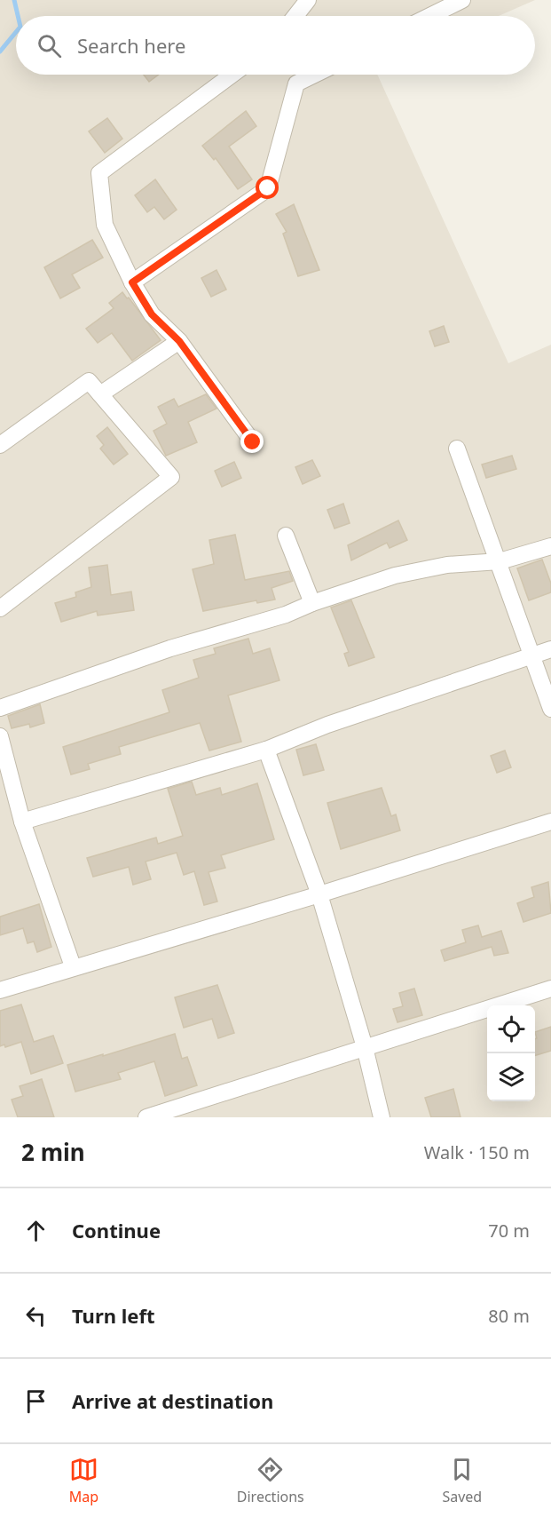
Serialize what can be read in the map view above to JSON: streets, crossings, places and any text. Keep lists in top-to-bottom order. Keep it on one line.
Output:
{"page":{"search":"Search here","heading":["2 min","Walk · 150 m"],"list":[["Continue","70 m"],["Turn left","80 m"],"Arrive at destination"],"nav":["Map","Directions","Saved"]}}
